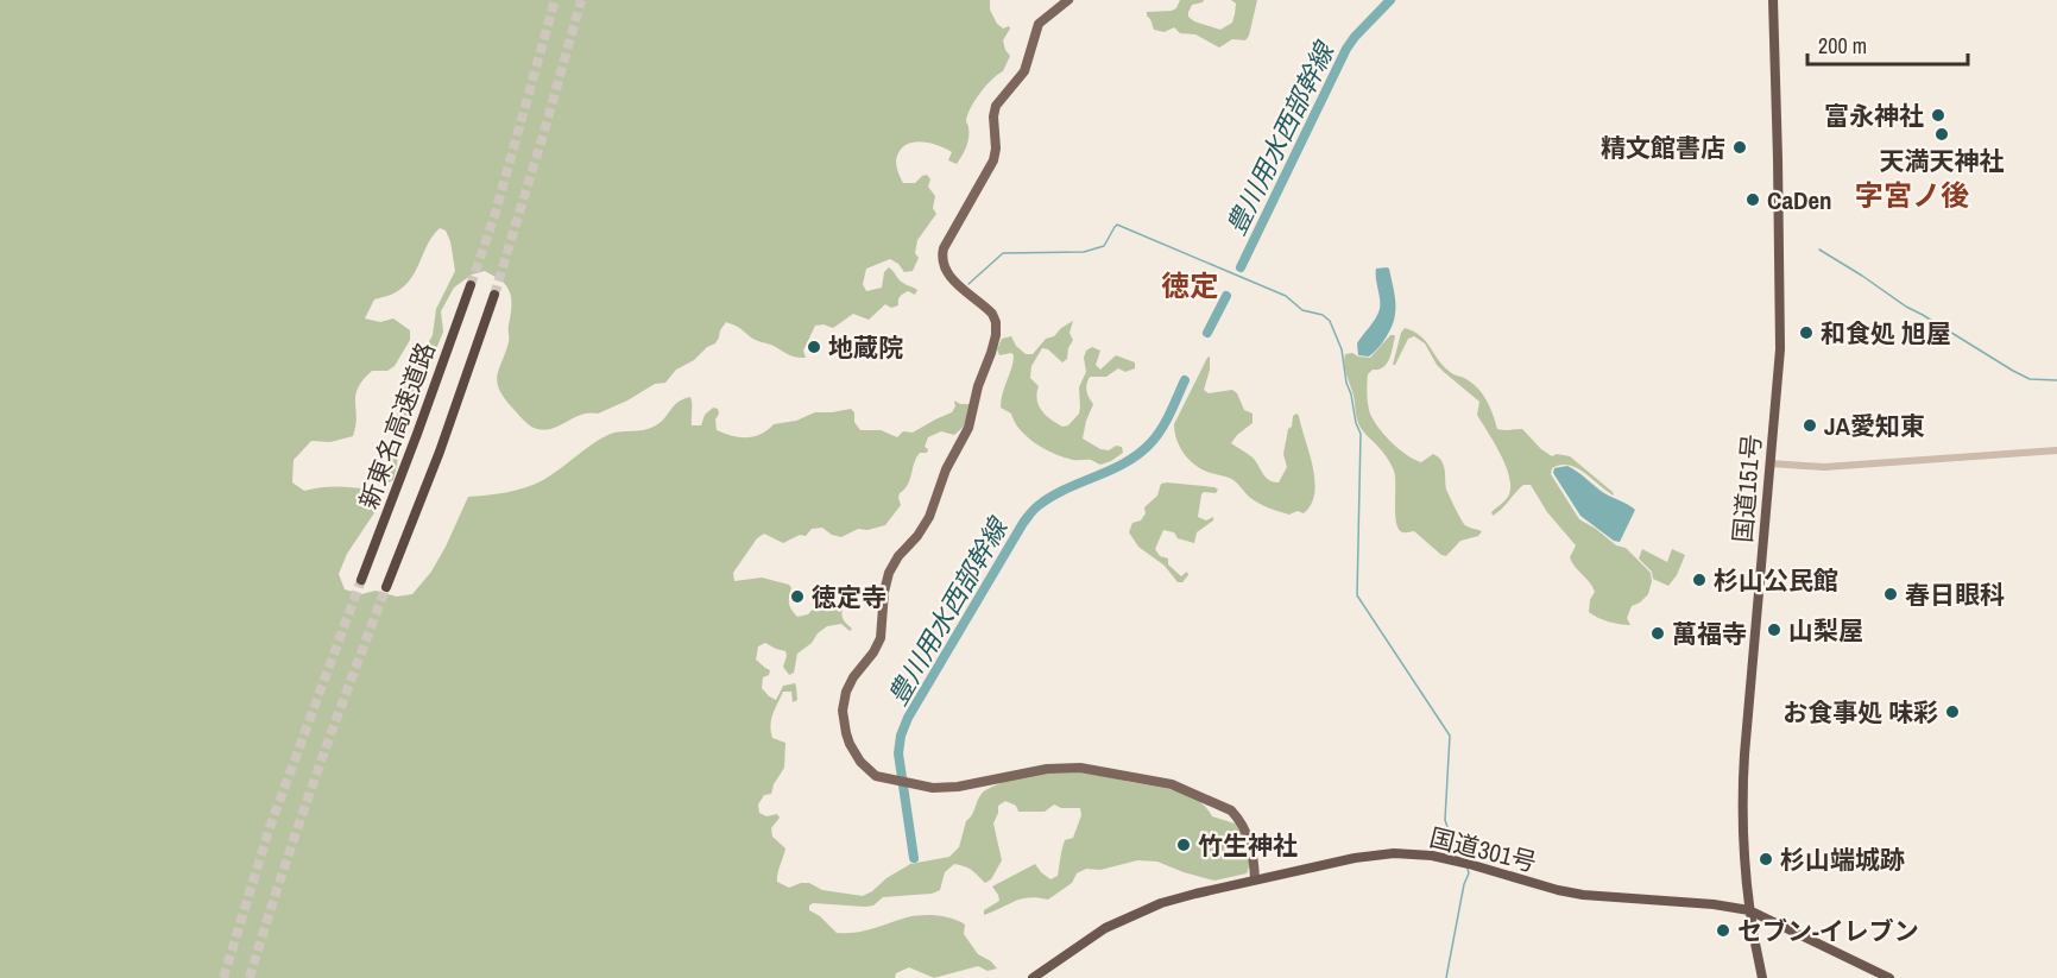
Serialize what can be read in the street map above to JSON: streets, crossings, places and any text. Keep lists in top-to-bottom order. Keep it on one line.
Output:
{"streets":{"highway":["新東名高速道路","国道151号","国道301号"]},"crossings":[["国道151号","国道301号"]],"districts":["字宮ノ後","徳定"],"water":["豊川用水西部幹線"],"places":["富永神社","天満天神社","精文館書店","CaDen","和食処 旭屋","地蔵院","JA愛知東","杉山公民館","春日眼科","徳定寺","山梨屋","萬福寺","お食事処 味彩","竹生神社","杉山端城跡","セブン-イレブン"],"scale_bar":"200 m"}
